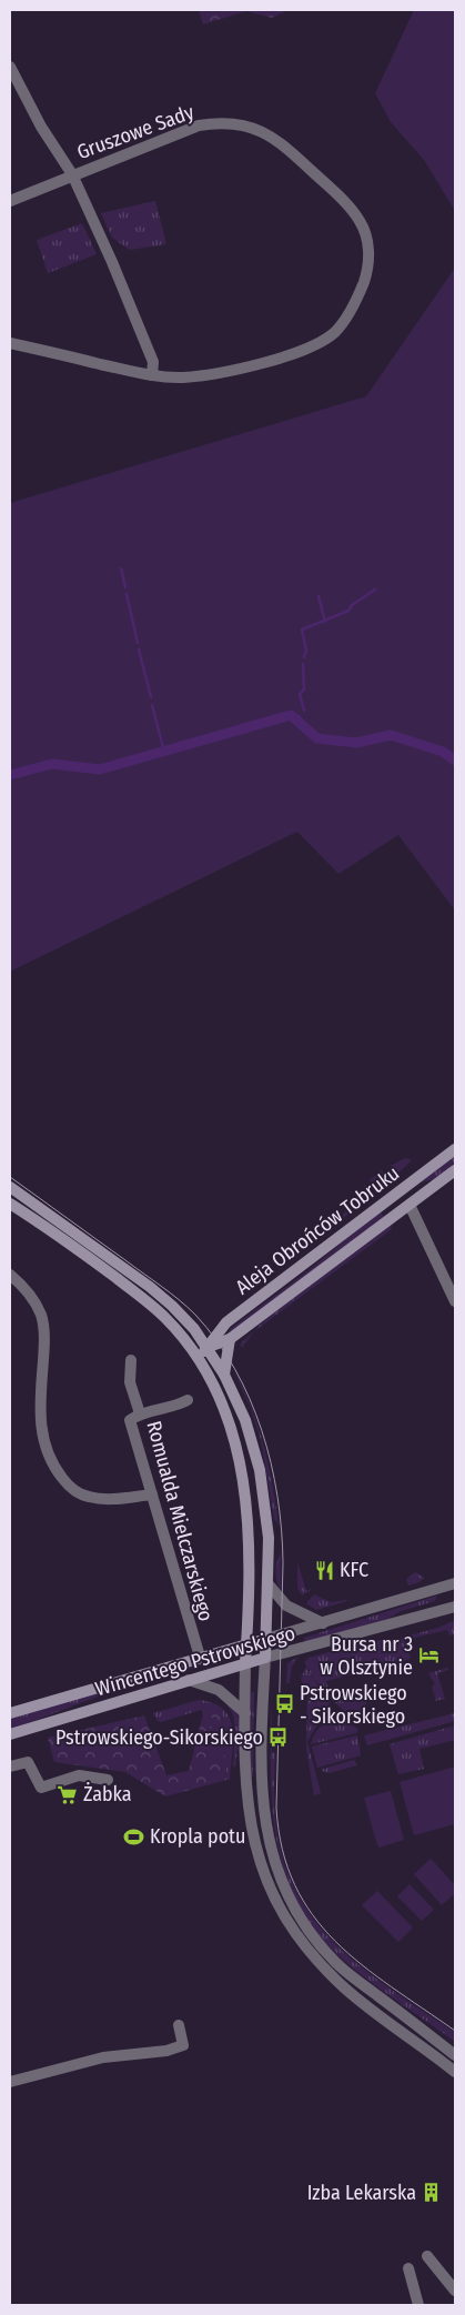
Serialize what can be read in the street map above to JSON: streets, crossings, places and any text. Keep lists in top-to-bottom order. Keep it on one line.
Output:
{"streets":{"main road":["Aleja Obrońców Tobruku","Wincentego Pstrowskiego"],"street":["Gruszowe Sady","Romualda Mielczarskiego"]},"crossings":[["Romualda Mielczarskiego","Wincentego Pstrowskiego"]],"places":{"restaurant":["KFC"],"hotel":["Bursa nr 3 w Olsztynie"],"bus stop":["Pstrowskiego - Sikorskiego","Pstrowskiego-Sikorskiego"],"supermarket":["Żabka"],"sports":["Kropla potu"],"building":["Izba Lekarska"]}}
